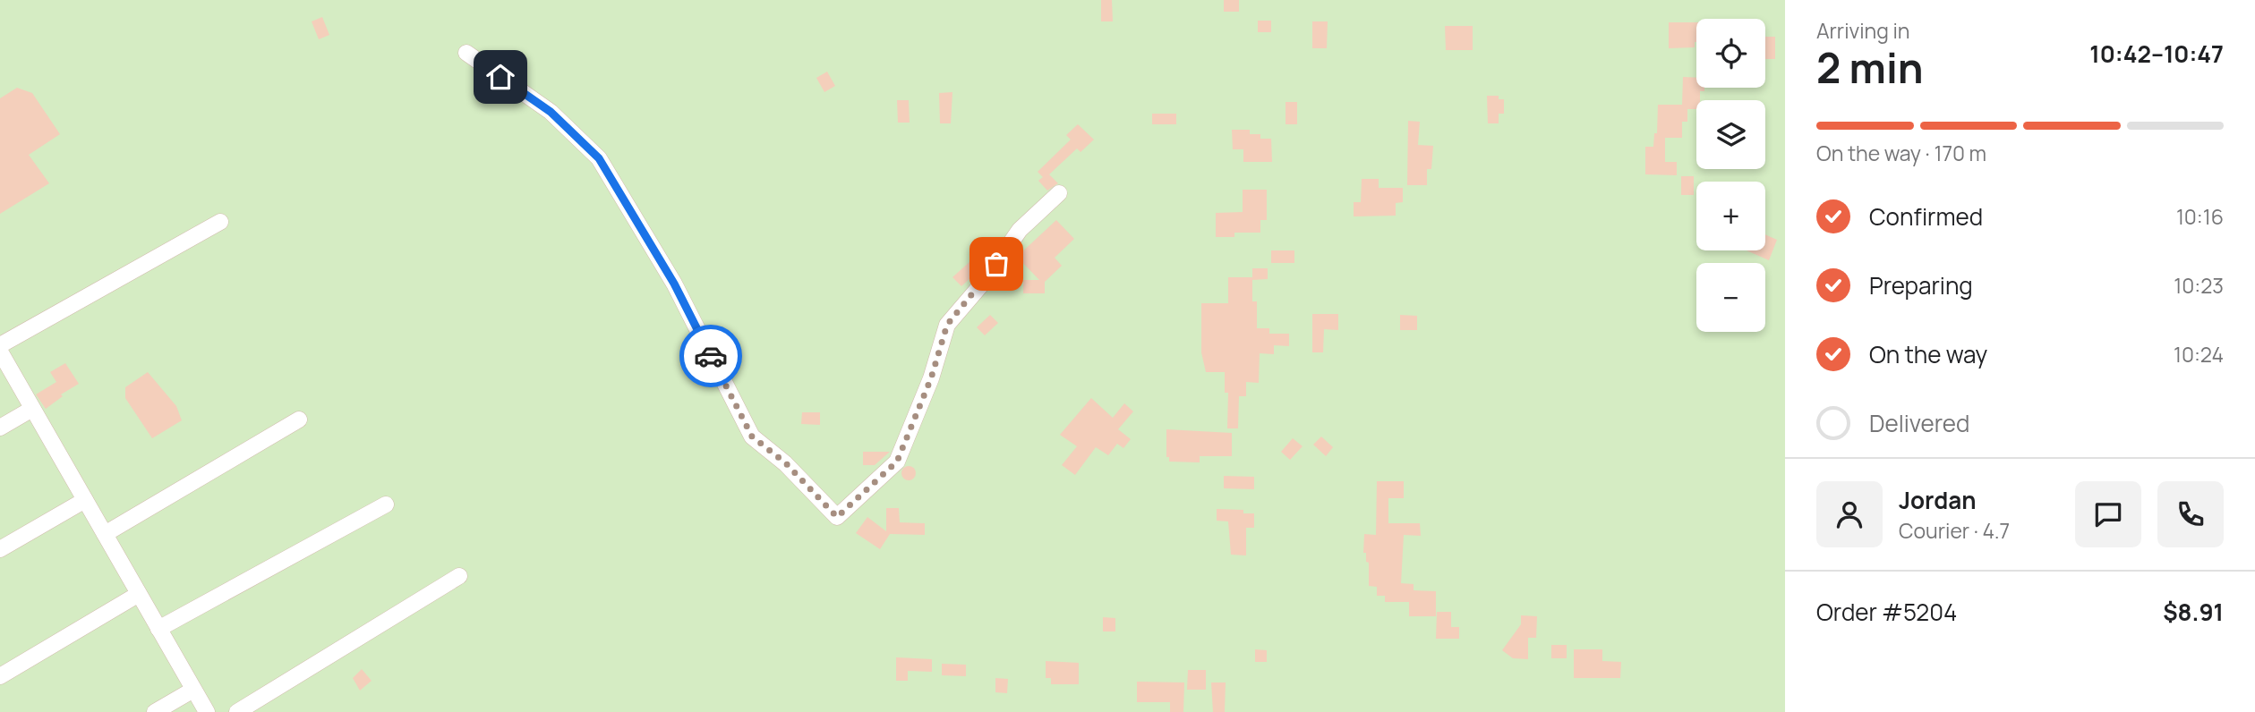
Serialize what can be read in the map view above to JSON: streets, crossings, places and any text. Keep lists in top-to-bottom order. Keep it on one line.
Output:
{"page":{"heading":["2 min","Arriving in","10:42–10:47"],"panel":["Jordan","Courier · 4.7","Order #5204","$8.91"],"map_buttons":["+","−"],"bar":"On the way · 170 m","list":[["Confirmed","10:16"],["Preparing","10:23"],["On the way","10:24"],"Delivered"]}}
